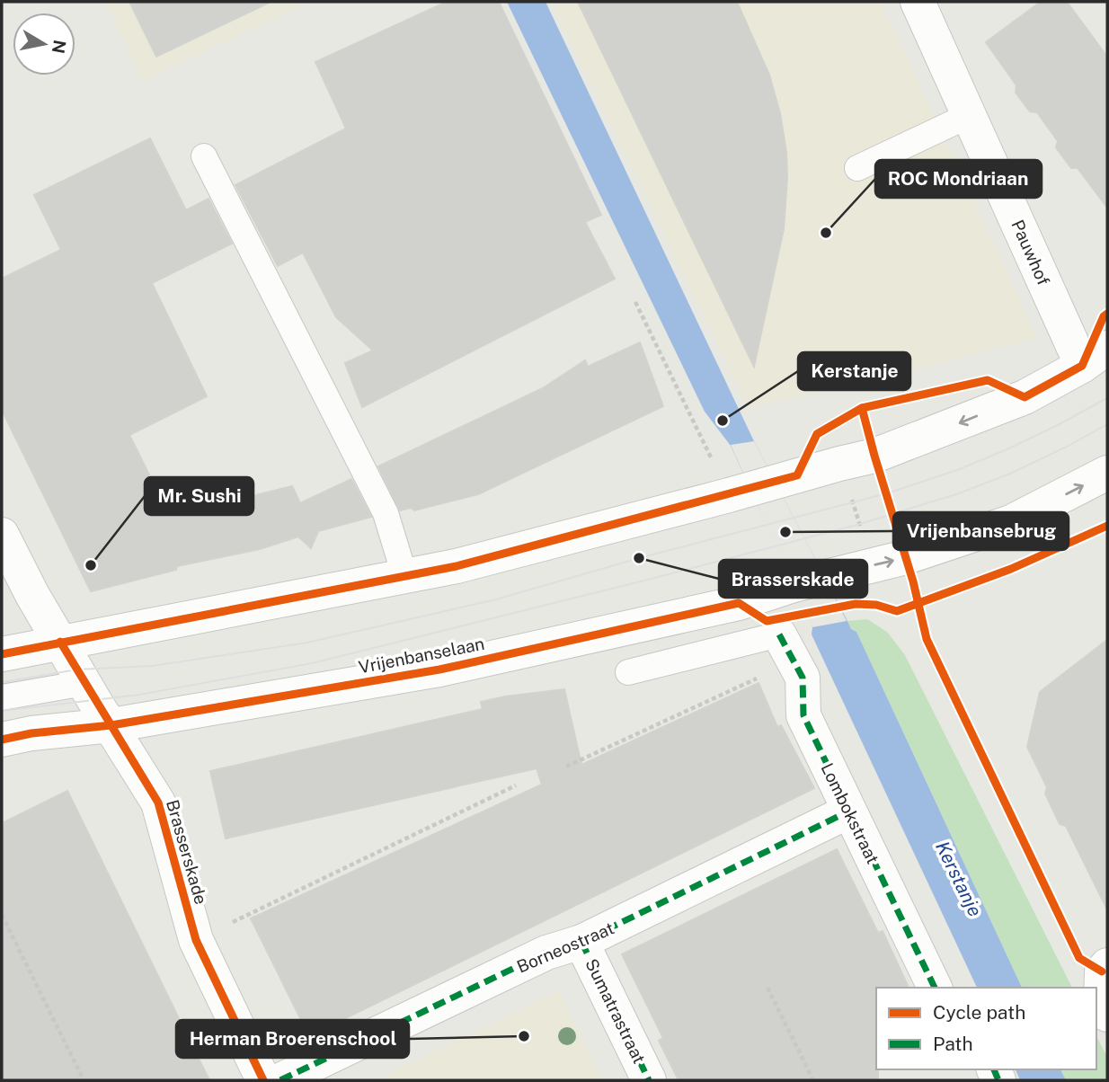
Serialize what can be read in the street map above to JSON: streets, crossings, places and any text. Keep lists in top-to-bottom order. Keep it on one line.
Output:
{"streets":{"street":["Pauwhof","Vrijenbanselaan","Lombokstraat","Brasserskade","Borneostraat","Sumatrastraat"]},"crossings":[["Vrijenbanselaan","Brasserskade"],["Lombokstraat","Borneostraat"],["Borneostraat","Sumatrastraat"]],"water":["Kerstanje"],"places":["ROC Mondriaan","Kerstanje","Vrijenbansebrug","Brasserskade","Mr. Sushi","Herman Broerenschool"],"legend":["Cycle path","Path"],"north":"right"}
